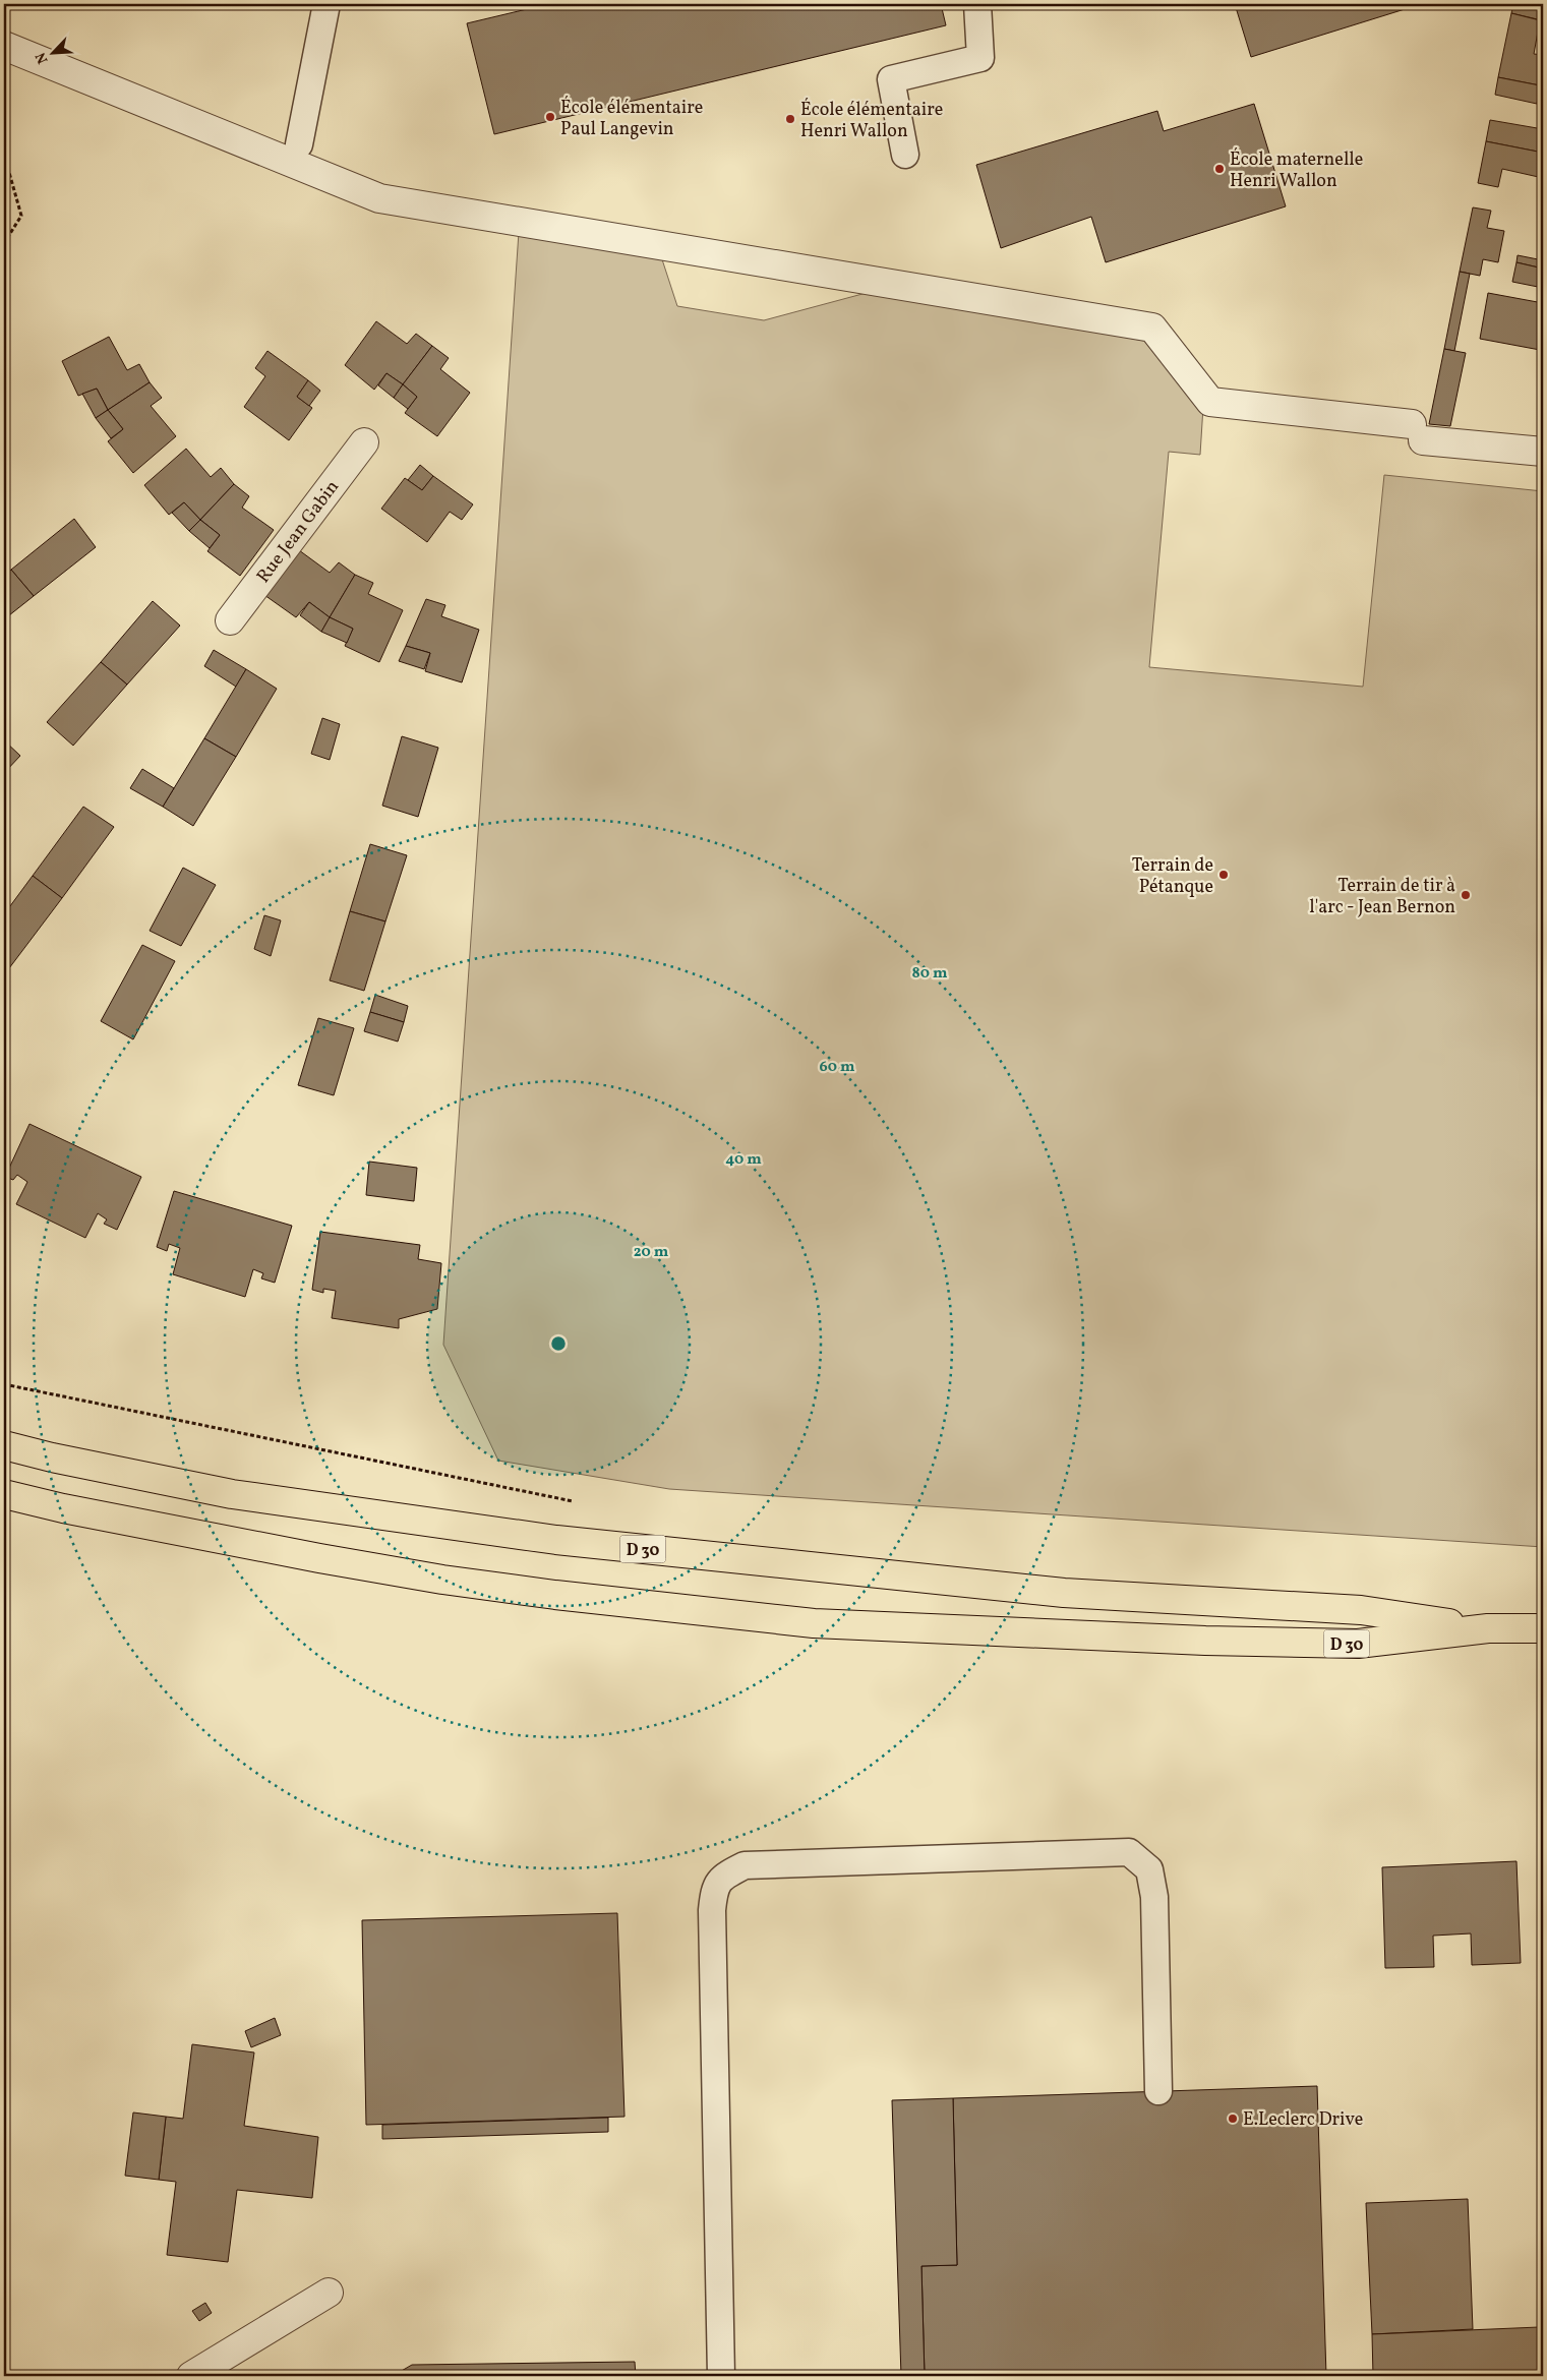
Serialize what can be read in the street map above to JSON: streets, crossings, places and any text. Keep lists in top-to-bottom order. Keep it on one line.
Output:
{"streets":{"main road":["D 30"],"street":["Rue Jean Gabin"]},"places":["École élémentaire Paul Langevin","École élémentaire Henri Wallon","École maternelle Henri Wallon","Terrain de Pétanque","Terrain de tir à l'arc - Jean Bernon","E.Leclerc Drive"],"north":"bottom left","rings":["80 m","60 m","40 m","20 m"]}
